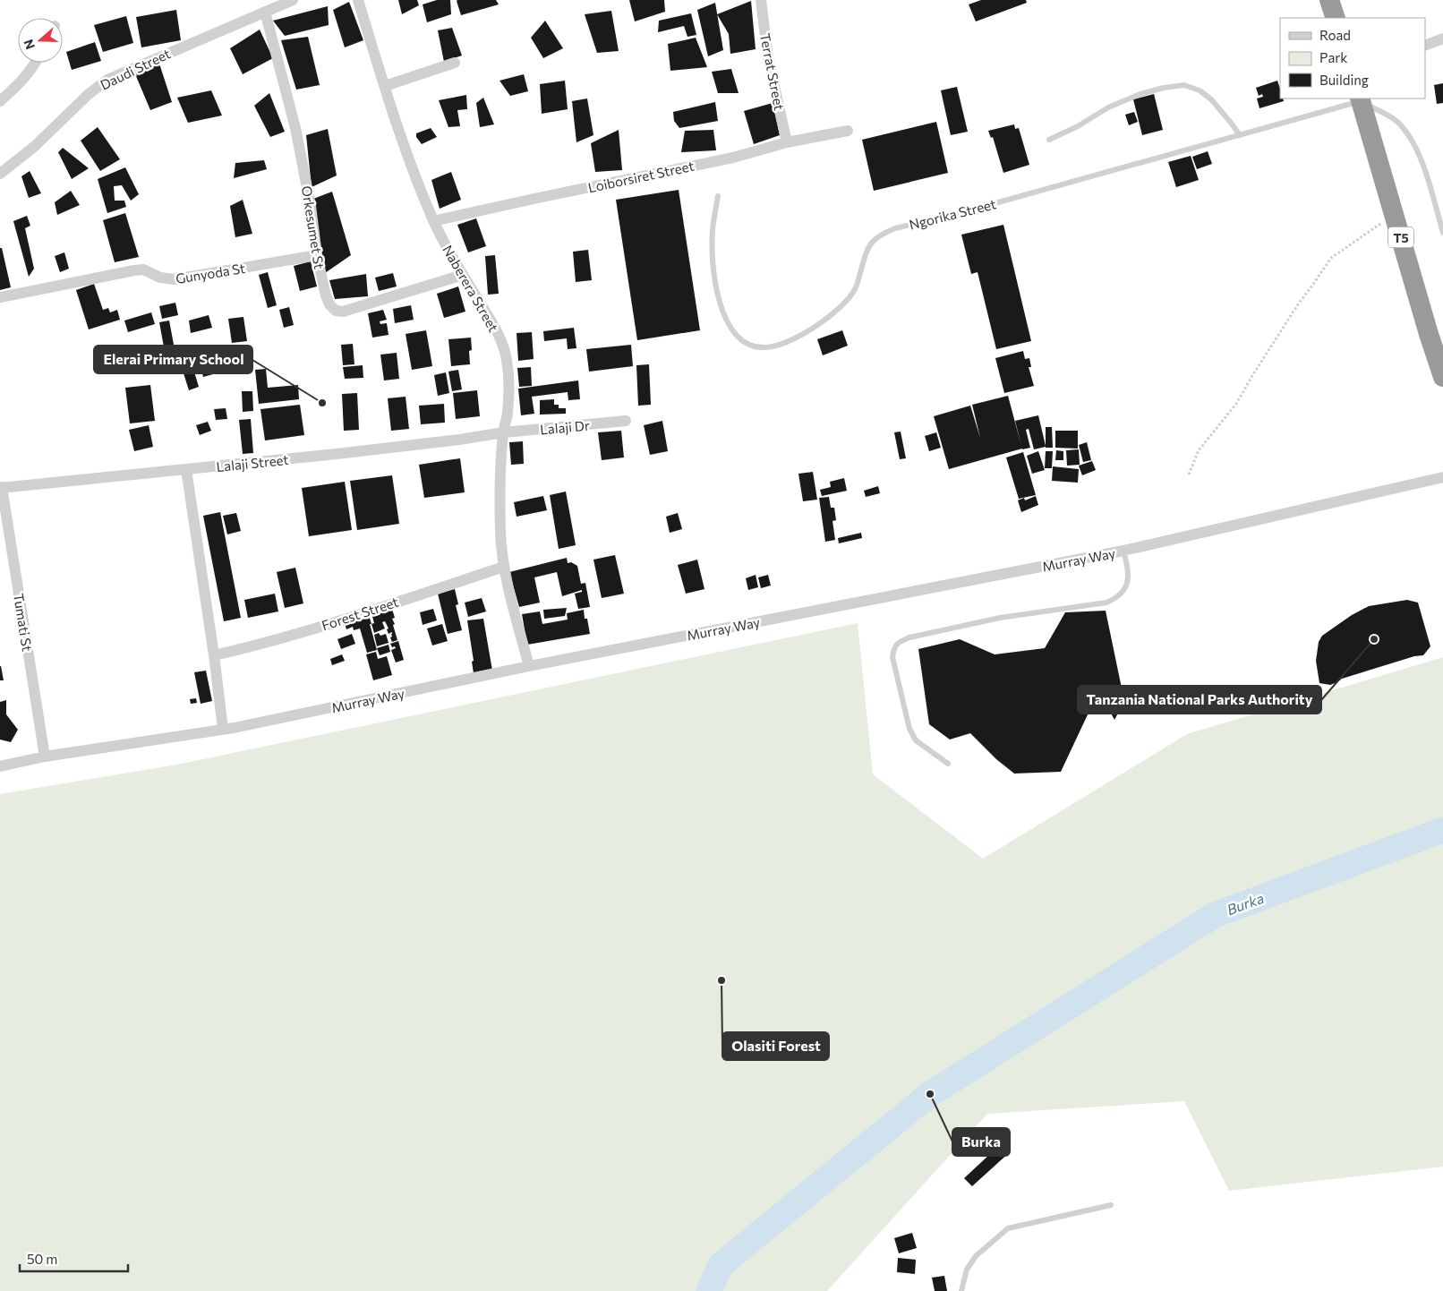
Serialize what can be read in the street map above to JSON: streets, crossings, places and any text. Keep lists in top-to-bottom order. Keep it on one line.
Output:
{"streets":{"highway":["T5"],"street":["Daudi Street","Terrat Street","Loiborsiret Street","Orkesumet St","Gunyoda St","Naberera Street","Lalaji Dr","Lalaji Street","Murray Way","Forest Street","Tumati St"],"lane":["Ngorika Street"]},"crossings":[["Daudi Street","Orkesumet St"],["Terrat Street","Loiborsiret Street"],["Loiborsiret Street","Naberera Street"],["Ngorika Street","T5"],["Orkesumet St","Gunyoda St"],["Orkesumet St","Naberera Street"],["Naberera Street","Lalaji Dr"],["Naberera Street","Lalaji Street"],["Naberera Street","Murray Way"],["Naberera Street","Forest Street"],["Lalaji Dr","Lalaji Street"],["Lalaji Street","Tumati St"],["Murray Way","Tumati St"]],"water":["Burka"],"places":["Elerai Primary School","Tanzania National Parks Authority","Olasiti Forest","Burka"],"legend":["Road","Park","Building"],"scale_bar":"50 m","north":"left"}
